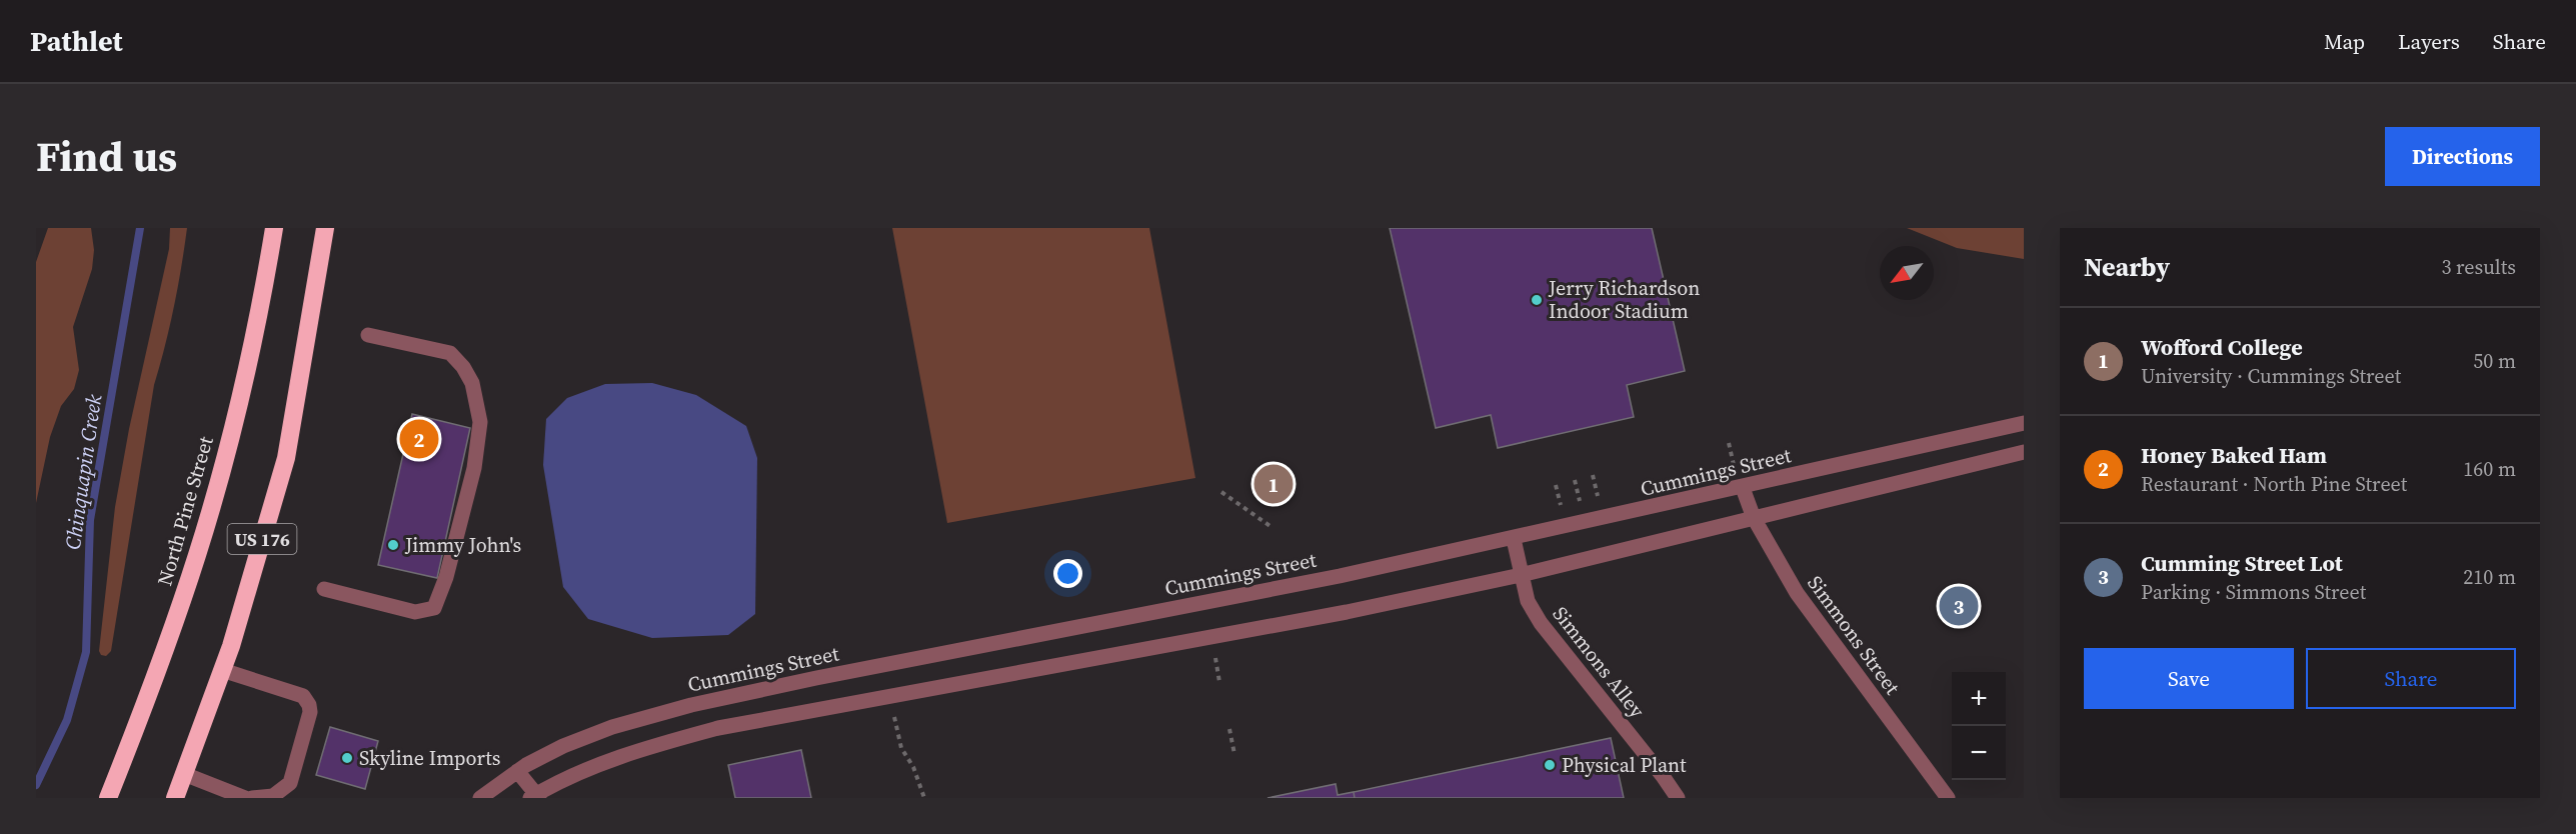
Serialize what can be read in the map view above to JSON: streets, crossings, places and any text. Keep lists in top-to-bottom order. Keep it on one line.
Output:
{"streets":{"highway":["North Pine Street","US 176"],"street":["Cummings Street","Simmons Street","Simmons Alley"]},"crossings":[["Cummings Street","Simmons Street"],["Cummings Street","Simmons Alley"]],"water":["Chinquapin Creek"],"places":["Jerry Richardson Indoor Stadium","Jimmy John's","Skyline Imports","Physical Plant"],"north":"bottom left","page":{"header":"Pathlet","nav":["Map","Layers","Share"],"title":"Find us","buttons":["Directions",["Save","Share"]],"heading":["Nearby","3 results"],"list":[{"mark":"1","name":"Wofford College","note":"University · Cummings Street","value":"50 m"},{"mark":"2","name":"Honey Baked Ham","note":"Restaurant · North Pine Street","value":"160 m"},{"mark":"3","name":"Cumming Street Lot","note":"Parking · Simmons Street","value":"210 m"}],"pins":["2","1","3"],"map_buttons":["+","−"]}}
